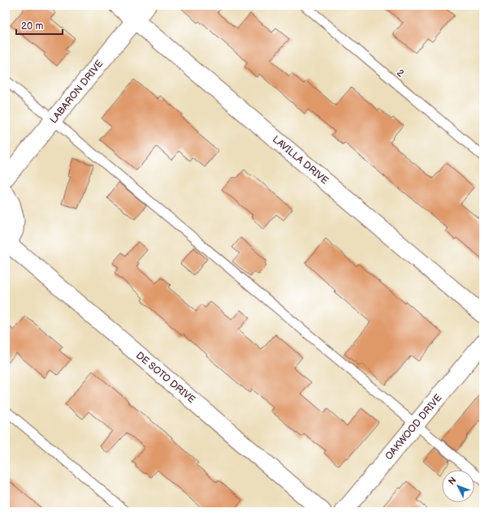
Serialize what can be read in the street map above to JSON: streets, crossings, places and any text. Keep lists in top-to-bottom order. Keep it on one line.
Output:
{"streets":{"street":["LABARON DRIVE","LAVILLA DRIVE","DE SOTO DRIVE","OAKWOOD DRIVE"],"lane":["2"]},"crossings":[["LABARON DRIVE","LAVILLA DRIVE"]],"scale_bar":"20 m","north":"top left"}
